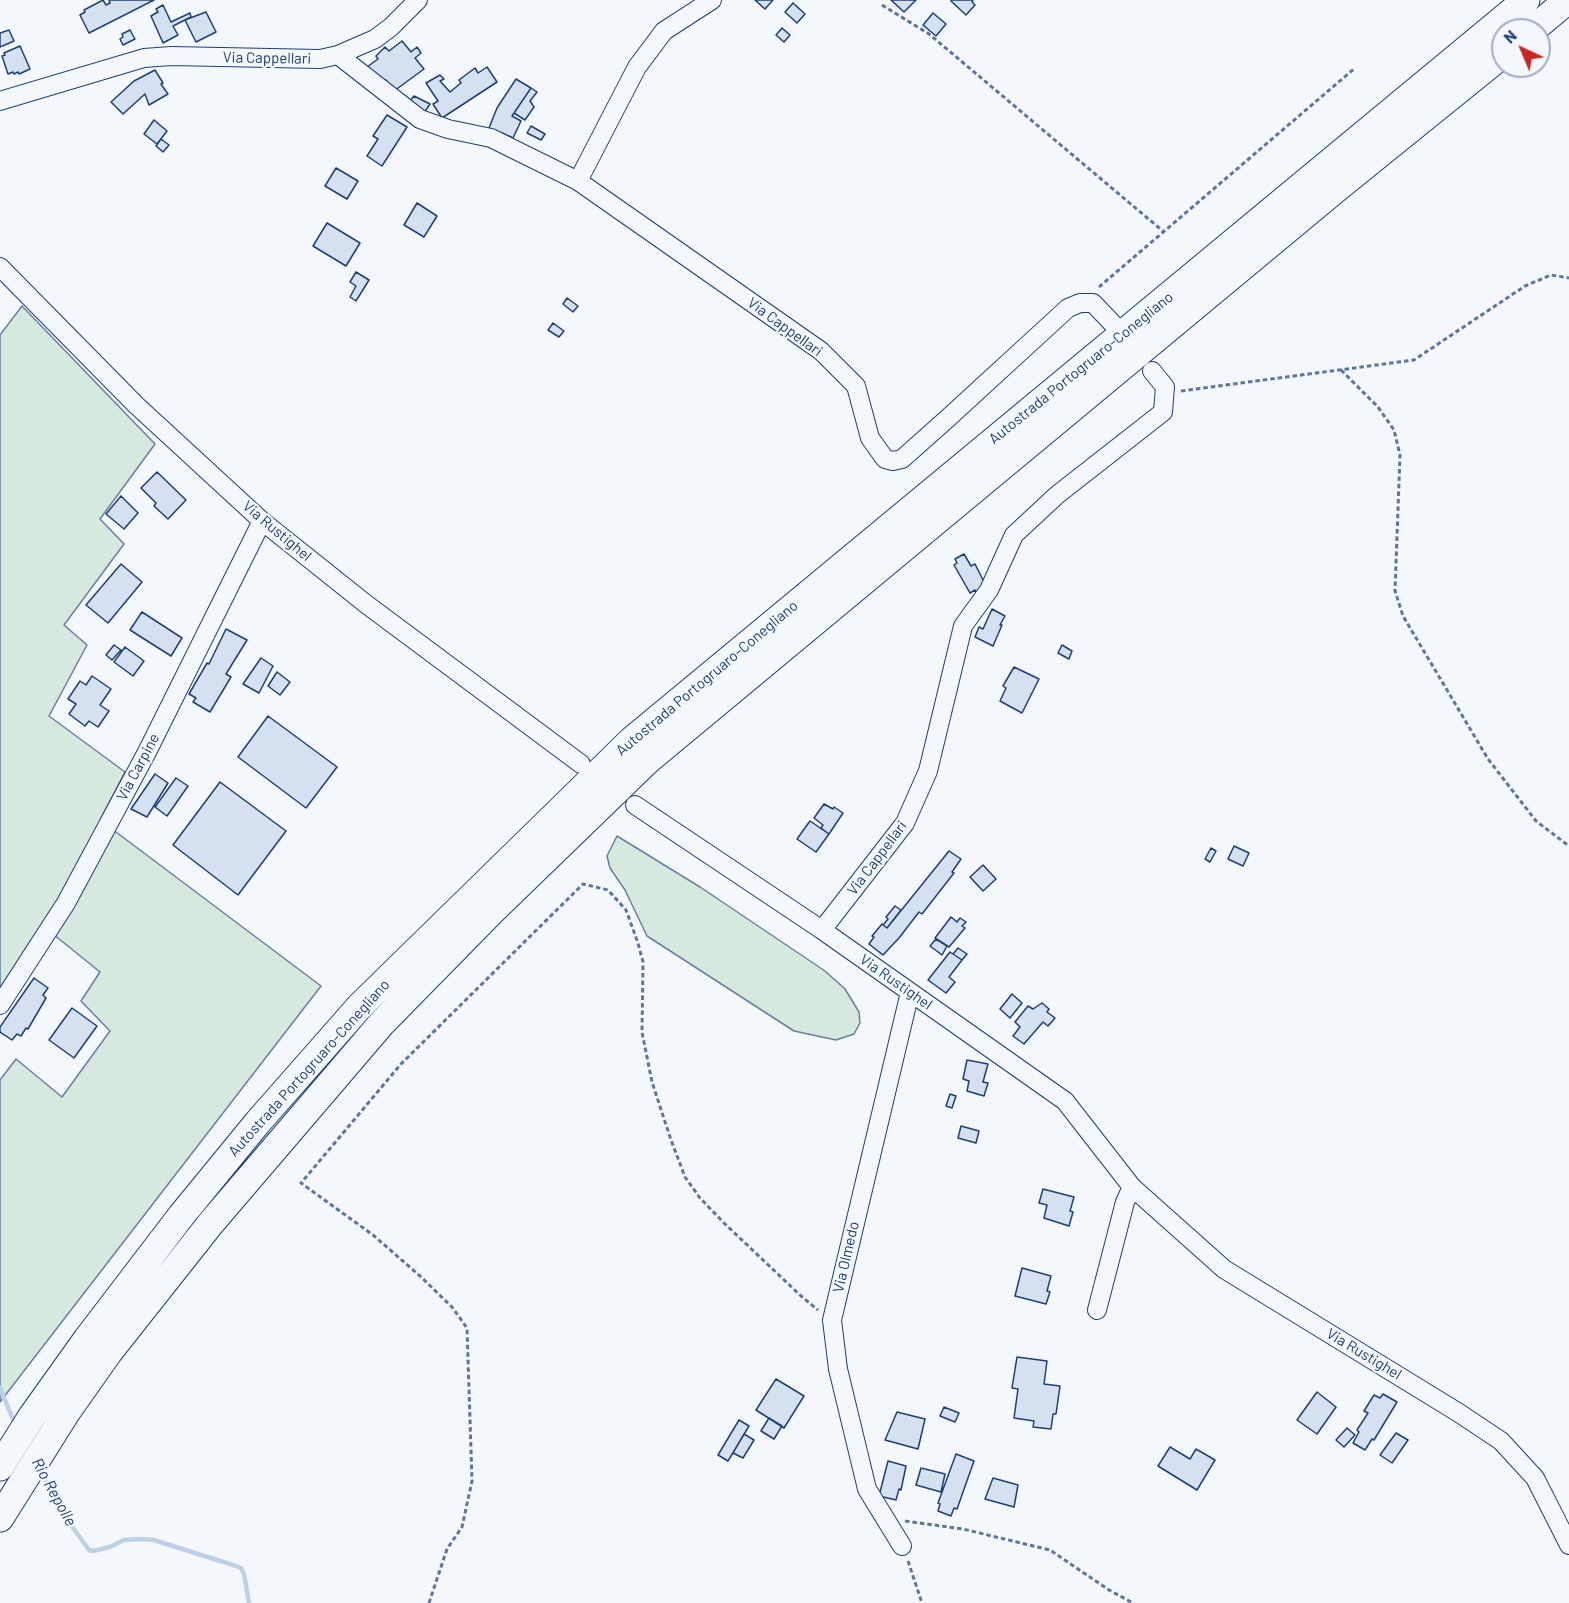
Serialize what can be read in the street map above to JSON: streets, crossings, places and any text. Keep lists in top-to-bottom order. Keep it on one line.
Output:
{"streets":{"highway":["Autostrada Portogruaro-Conegliano"],"street":["Via Cappellari","Via Rustighel","Via Carpine","Via Olmedo"]},"crossings":[["Via Cappellari","Via Rustighel"],["Via Rustighel","Via Carpine"],["Via Rustighel","Via Olmedo"]],"water":["Rio Repolle"],"north":"top left"}
